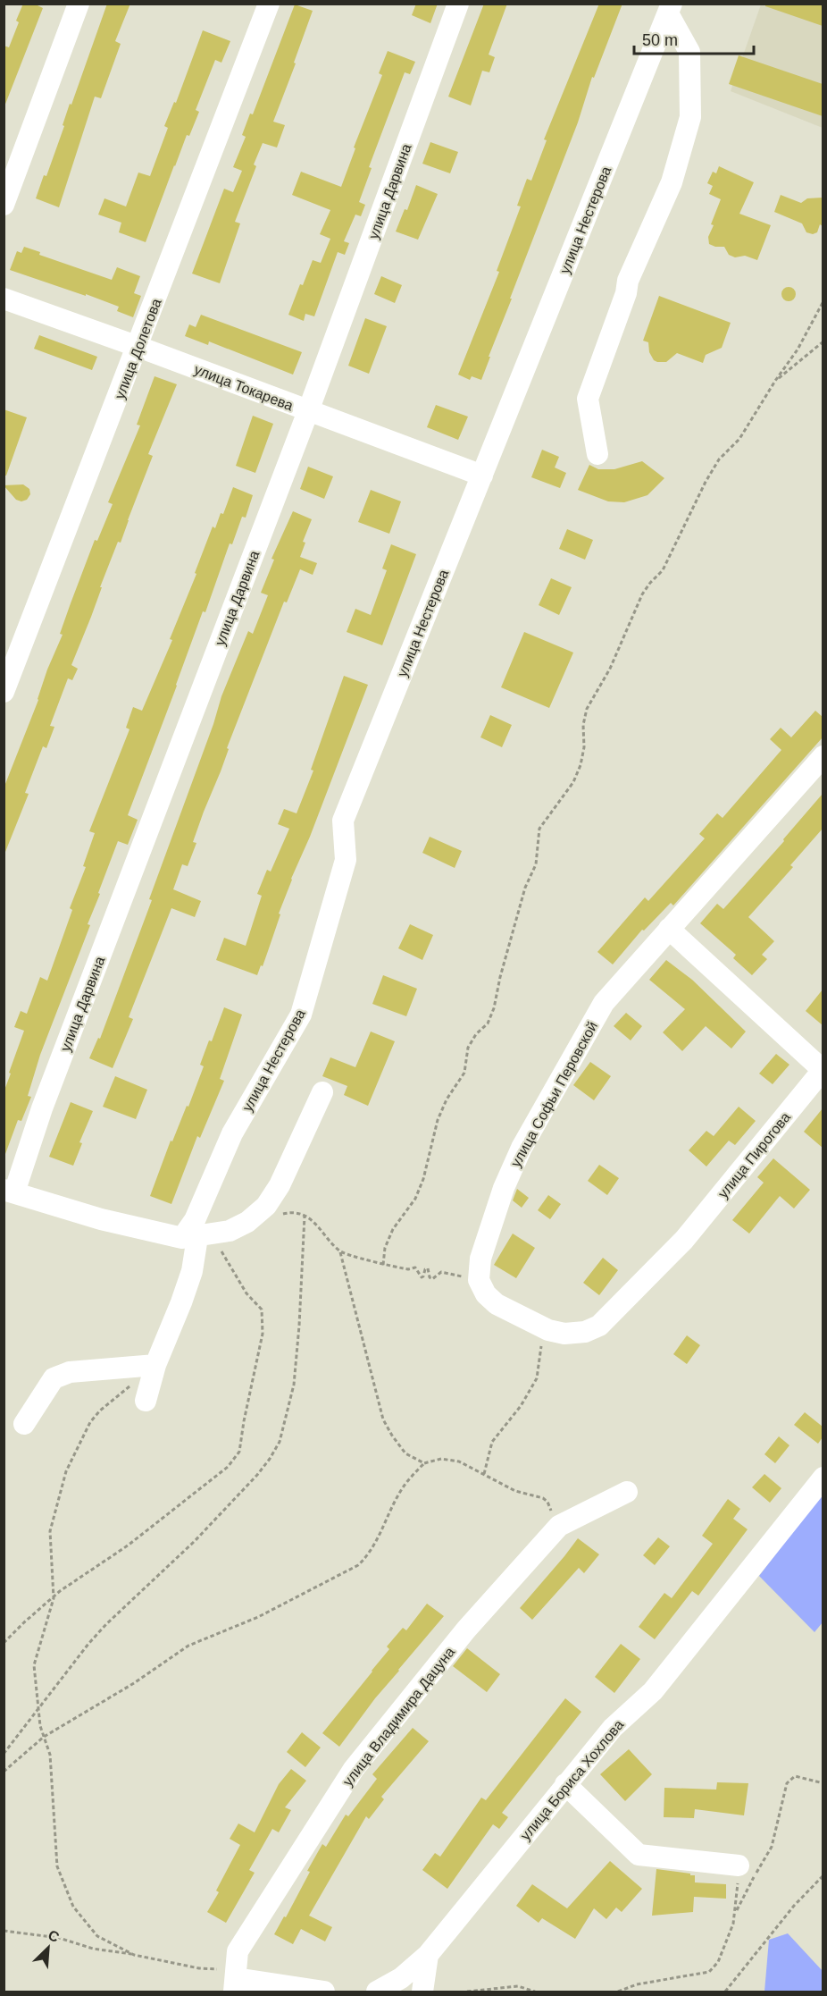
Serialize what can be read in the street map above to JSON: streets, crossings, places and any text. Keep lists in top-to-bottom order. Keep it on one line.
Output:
{"streets":{"street":["улица Дарвина","улица Нестерова","улица Долетова","улица Токарева","улица Софьи Перовской","улица Пирогова","улица Владимира Дацуна","улица Бориса Хохлова"]},"crossings":[["улица Дарвина","улица Токарева"],["улица Нестерова","улица Токарева"],["улица Долетова","улица Токарева"]],"scale_bar":"50 m","north":"top right"}
